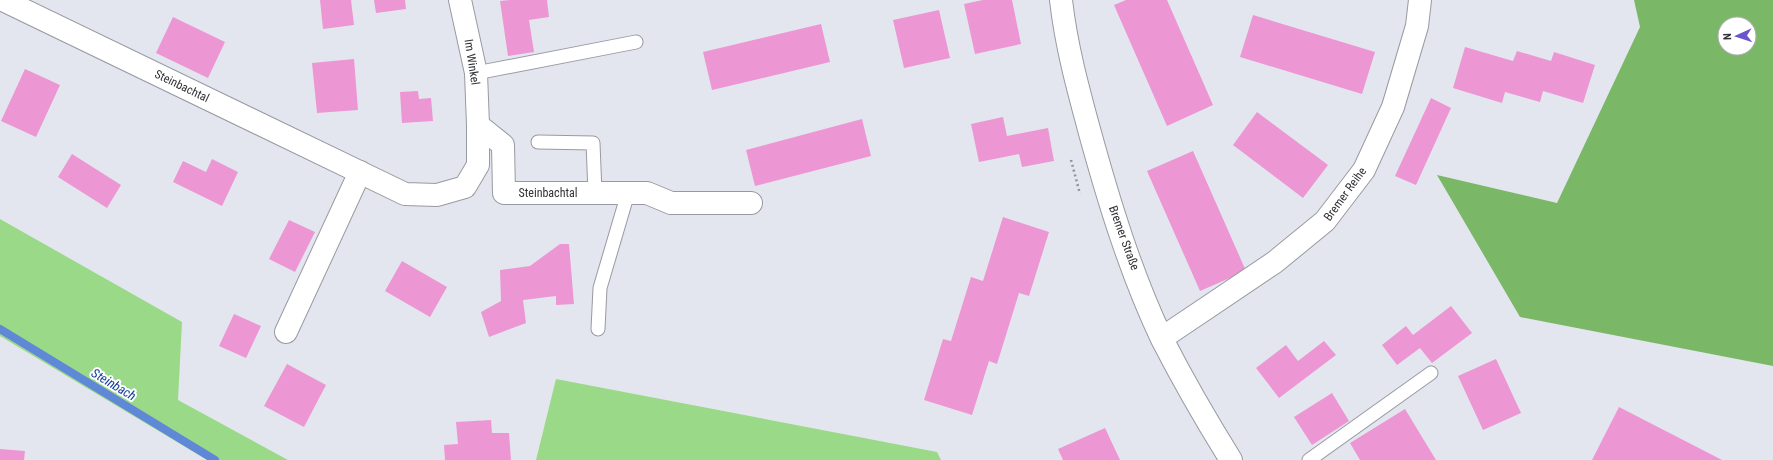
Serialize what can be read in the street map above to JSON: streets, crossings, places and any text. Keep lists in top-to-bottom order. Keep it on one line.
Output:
{"streets":{"street":["Im Winkel","Steinbachtal","Bremer Reihe","Bremer Straße"]},"crossings":[["Im Winkel","Steinbachtal"],["Bremer Reihe","Bremer Straße"]],"water":["Steinbach"],"north":"left"}
